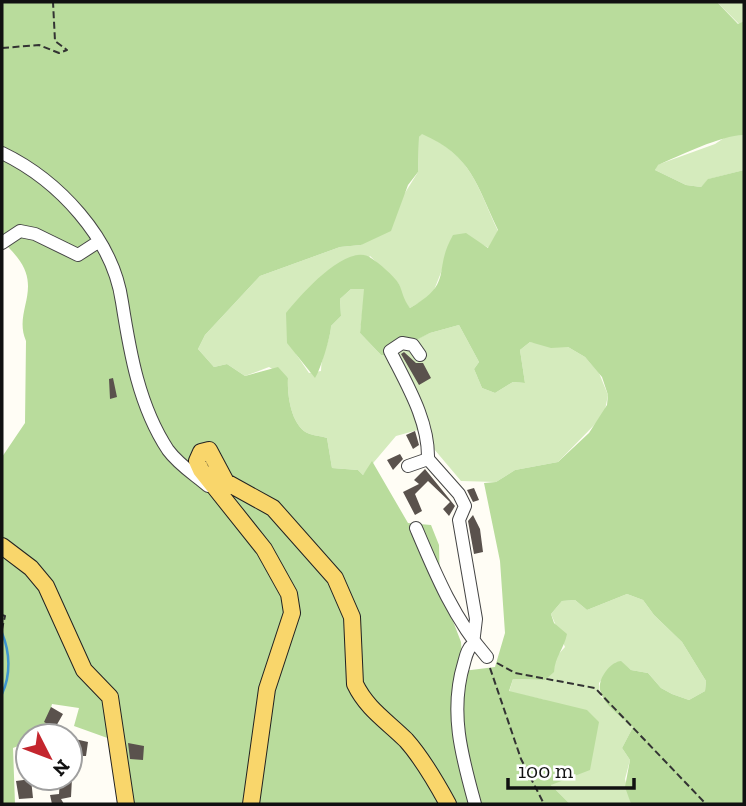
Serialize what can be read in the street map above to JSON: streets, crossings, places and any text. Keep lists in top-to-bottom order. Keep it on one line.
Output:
{"scale_bar":"100 m","north":"bottom right"}
